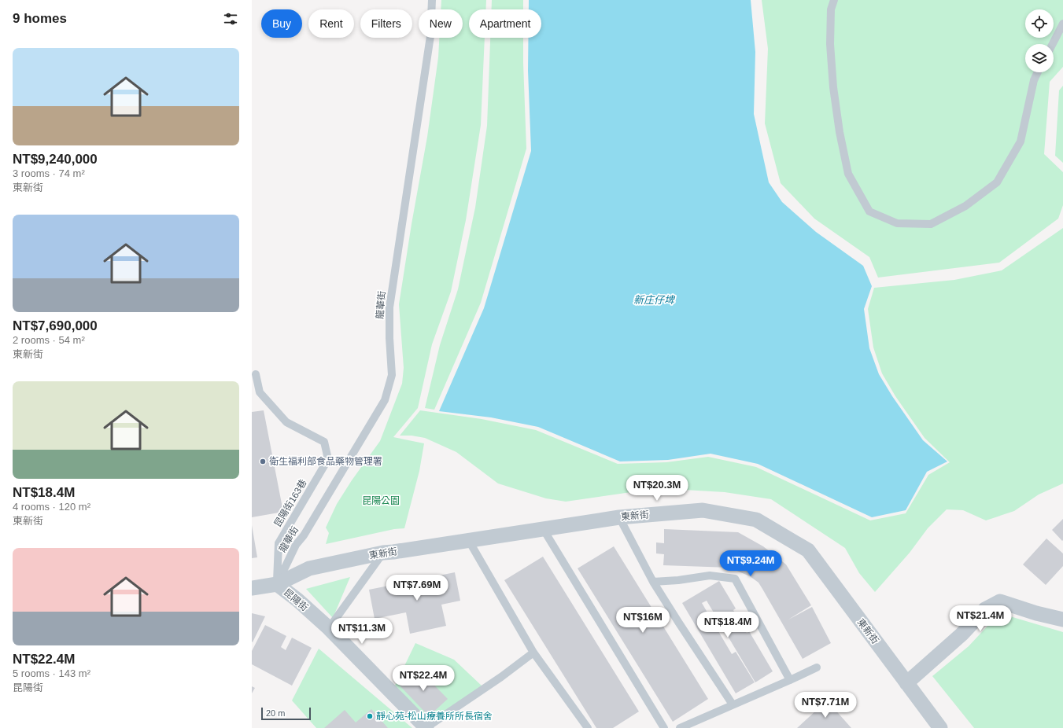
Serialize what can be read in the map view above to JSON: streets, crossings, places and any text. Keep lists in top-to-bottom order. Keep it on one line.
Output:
{"streets":{"street":["東新街","昆陽街"],"lane":["龍華街","昆陽街163巷"]},"crossings":[["龍華街","昆陽街163巷"],["龍華街","東新街"],["龍華街","昆陽街"],["昆陽街163巷","東新街"],["昆陽街163巷","昆陽街"],["東新街","昆陽街"]],"water":["新庄仔埤"],"parks":["昆陽公園"],"places":["衛生福利部食品藥物管理署","靜心苑-松山療養所所長宿舍"],"scale_bar":"20 m","page":{"heading":"9 homes","chip":["Buy","Rent","Filters","New","Apartment"],"list":[{"name":"NT$9,240,000","note":"3 rooms · 74 m² · 東新街"},{"name":"NT$7,690,000","note":"2 rooms · 54 m² · 東新街"},{"name":"NT$18.4M","note":"4 rooms · 120 m² · 東新街"},{"name":"NT$22.4M","note":"5 rooms · 143 m² · 昆陽街"}],"price":["NT$20.3M","NT$9.24M","NT$7.69M","NT$21.4M","NT$16M","NT$18.4M","NT$11.3M","NT$22.4M","NT$7.71M"],"scale":"20 m"}}
